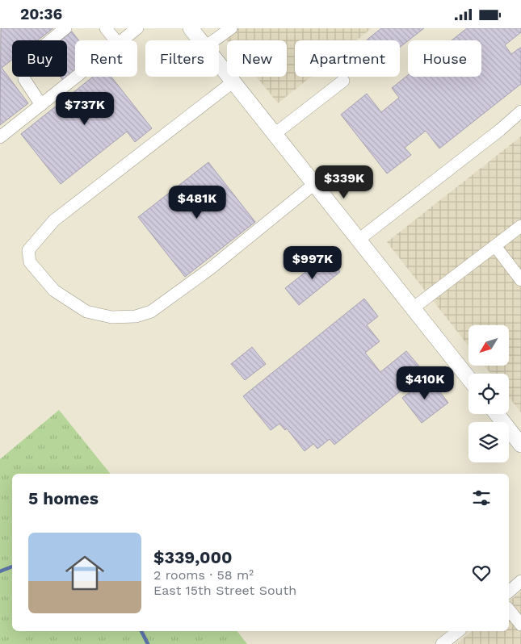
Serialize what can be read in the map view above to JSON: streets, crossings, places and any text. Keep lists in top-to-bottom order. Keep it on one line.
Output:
{"north":"bottom left","page":{"status":"20:36","chip":["Buy","Rent","Filters","New","Apartment","House"],"price":["$737K","$339K","$481K","$997K","$410K"],"heading":"5 homes","list":[{"name":"$339,000","note":"2 rooms · 58 m² · East 15th Street South"}]}}
